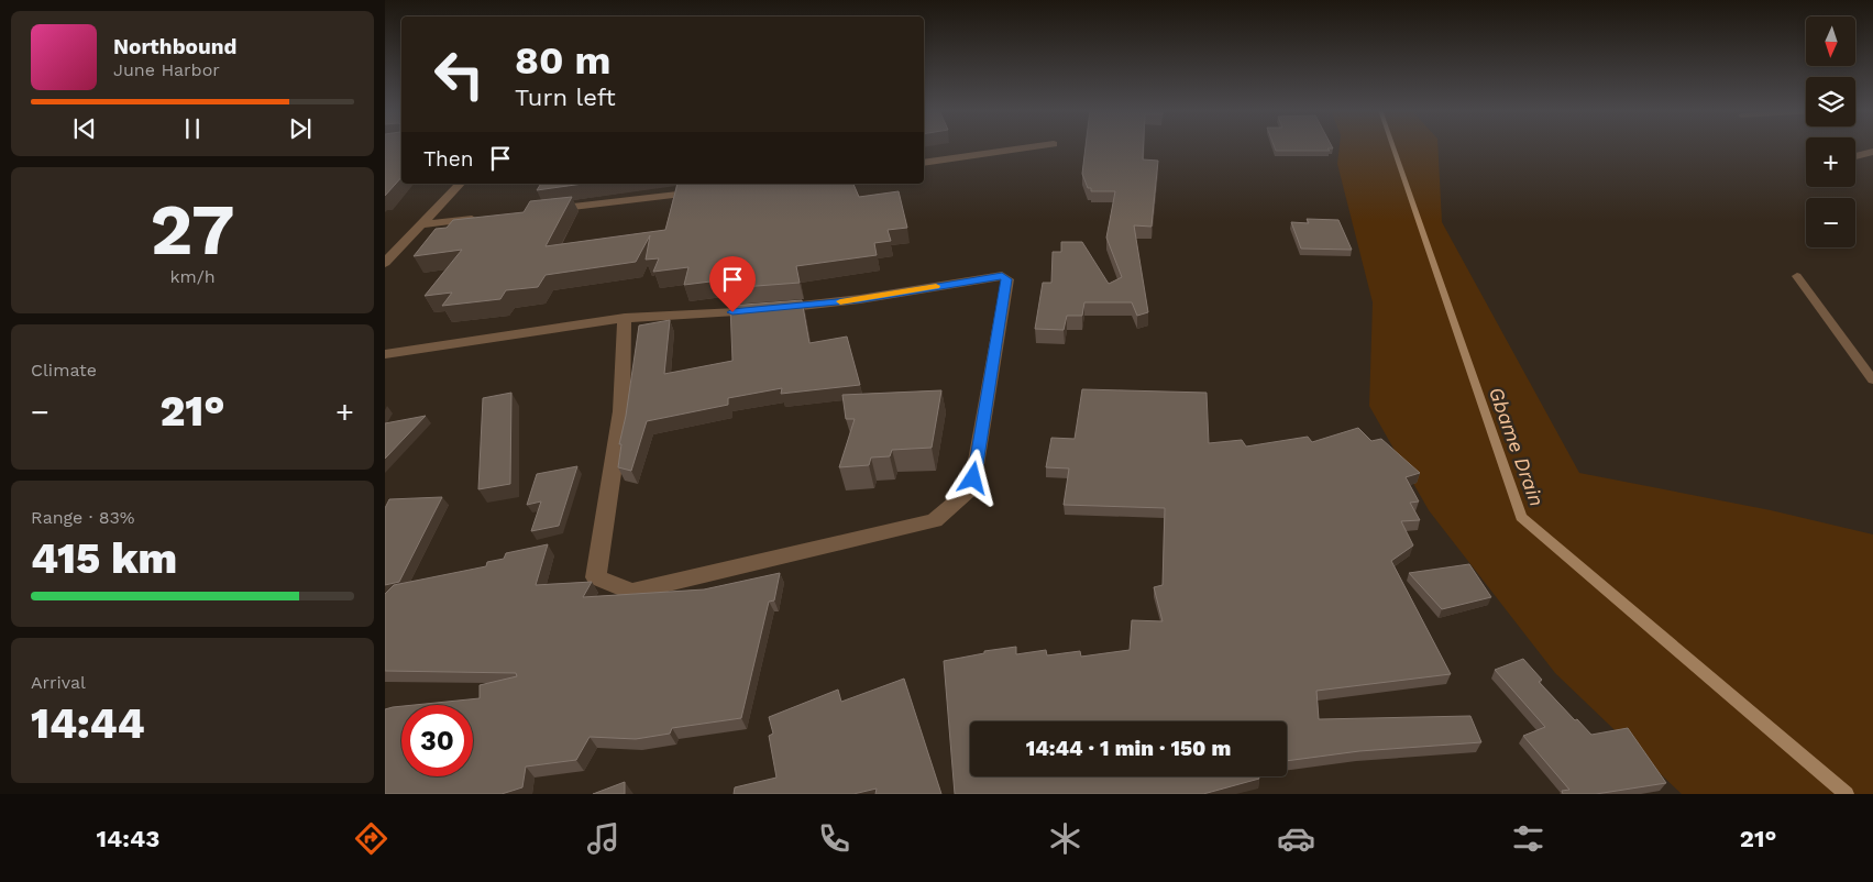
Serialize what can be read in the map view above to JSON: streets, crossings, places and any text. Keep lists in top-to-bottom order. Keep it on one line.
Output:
{"water":["Gbame Drain"],"north":"bottom","page":{"map_buttons":["+","−"],"turn":["80 m","Turn left"],"song":["Northbound","June Harbor"],"then":"Then","tile":[["27","km/h"],"Climate",["Range · 83%","415 km"],["Arrival","14:44"]],"heat":["−","21°","+"],"limit":"30","trip":"14:44 · 1 min · 150 m","tabs":["14:43","21°"]}}
